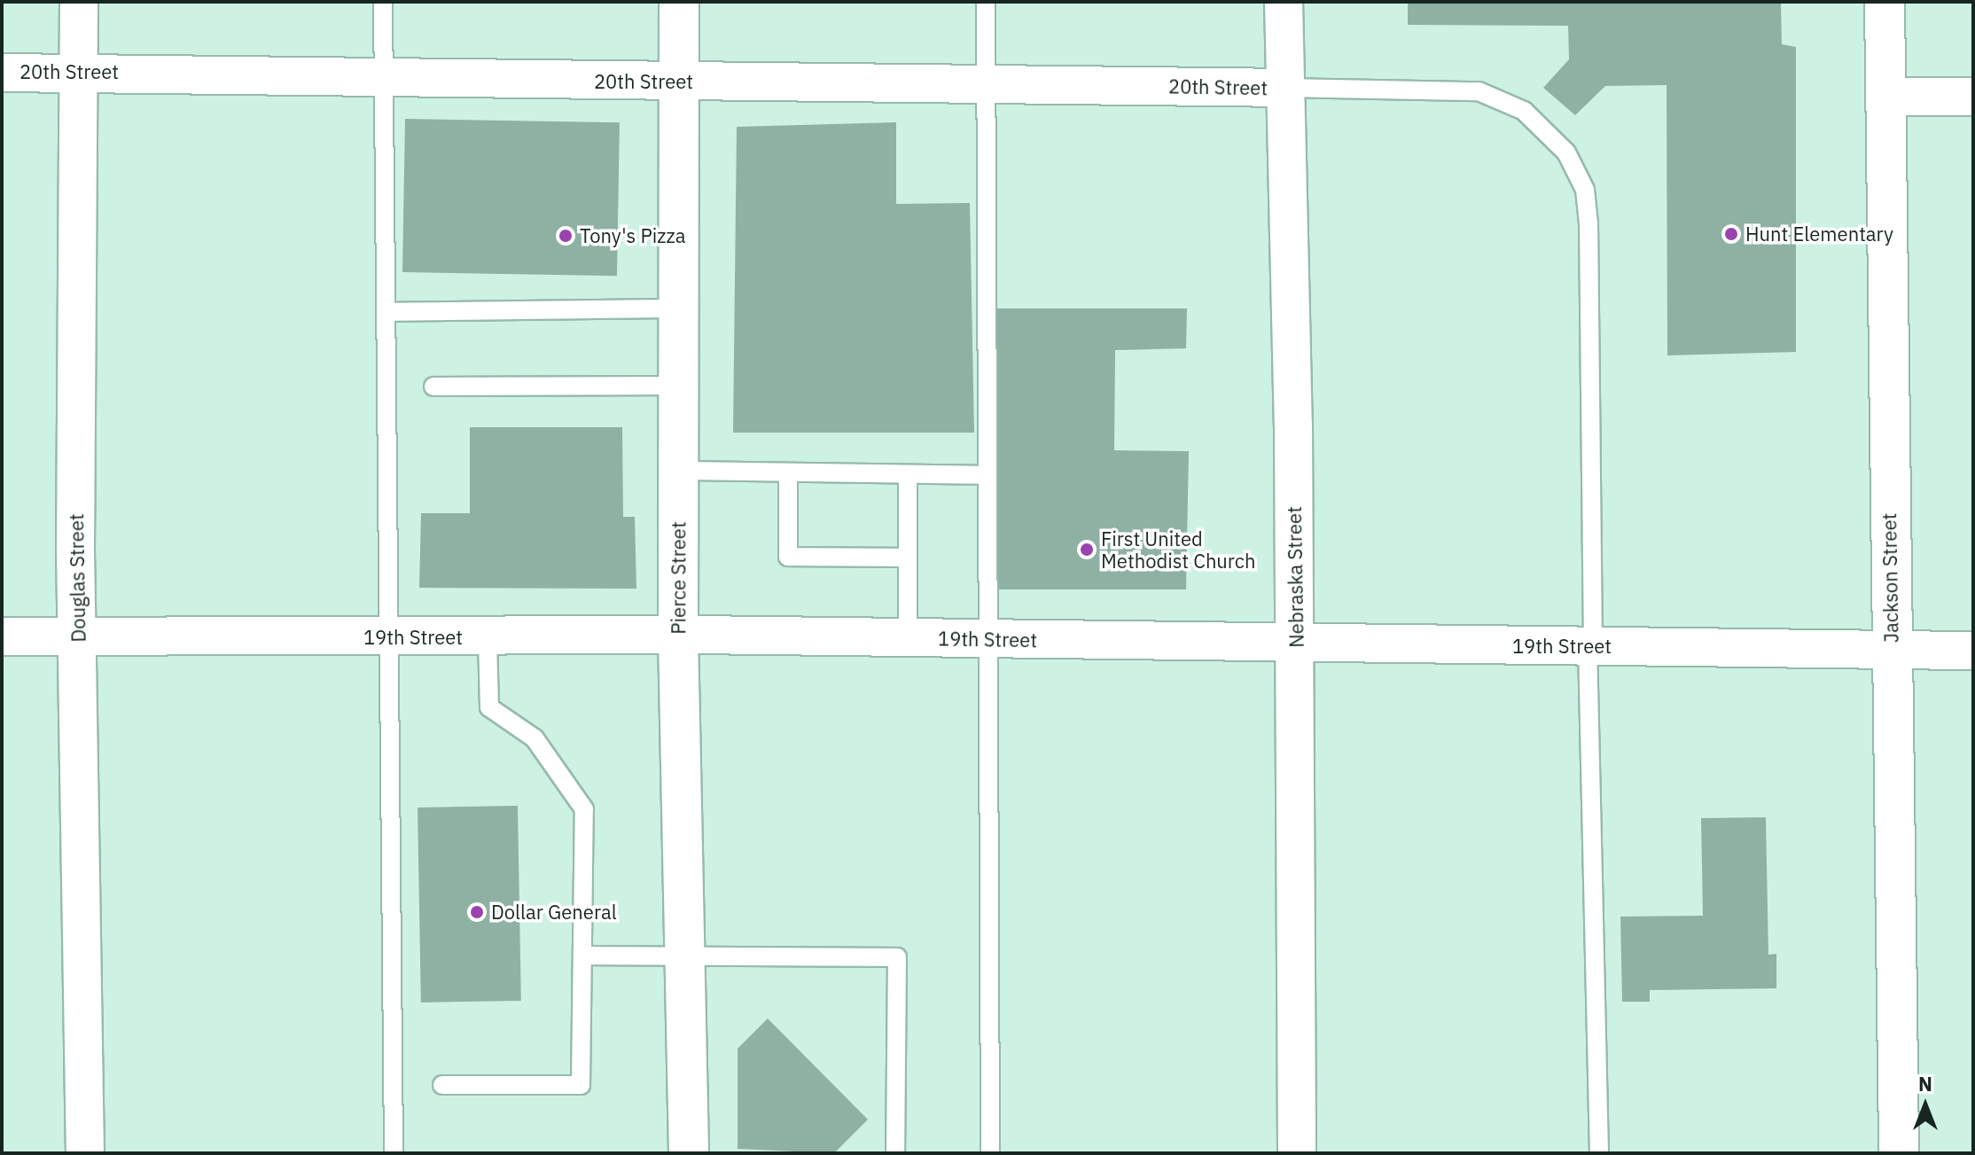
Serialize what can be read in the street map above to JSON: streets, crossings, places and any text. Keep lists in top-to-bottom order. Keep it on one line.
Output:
{"streets":{"main road":["Pierce Street","Jackson Street"],"street":["20th Street","Nebraska Street","Douglas Street","19th Street"]},"crossings":[["20th Street","Nebraska Street"],["20th Street","Douglas Street"],["20th Street","Pierce Street"],["Nebraska Street","19th Street"],["Douglas Street","19th Street"],["Pierce Street","19th Street"],["Jackson Street","19th Street"]],"places":["Hunt Elementary","Tony's Pizza","First United Methodist Church","Dollar General"],"north":"top"}
